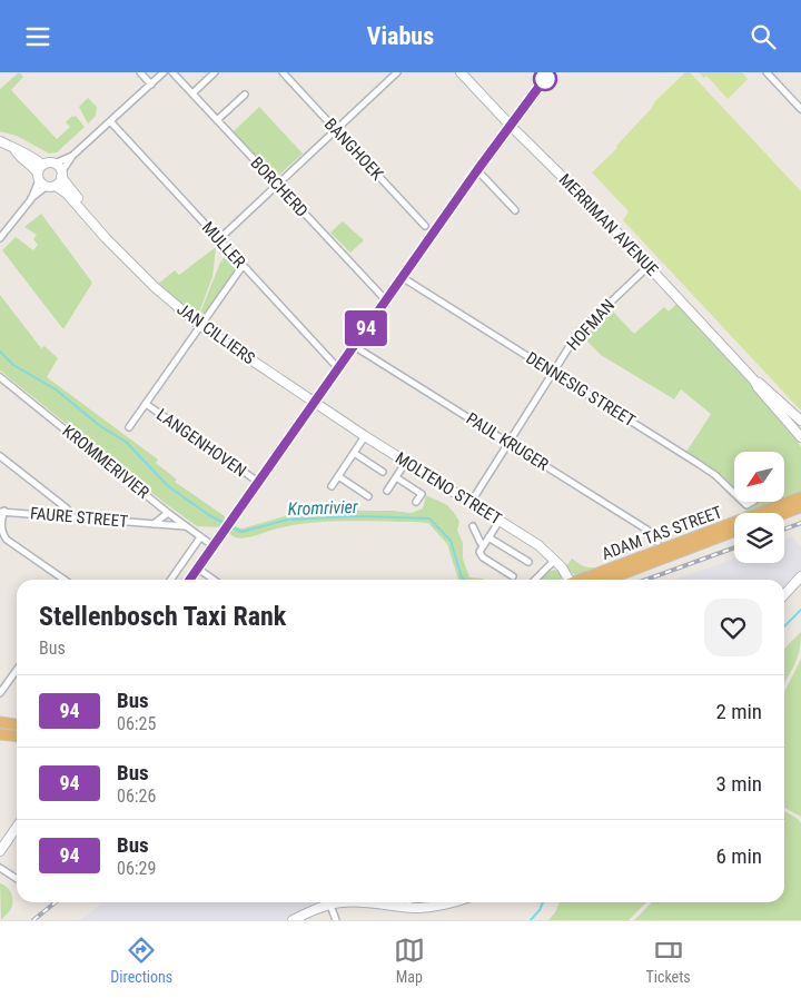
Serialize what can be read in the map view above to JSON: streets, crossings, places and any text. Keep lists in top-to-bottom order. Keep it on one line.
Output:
{"streets":{"main road":["ADAM TAS STREET"],"street":["BANGHOEK","BORCHERD","MERRIMAN AVENUE","MULLER","HOFMAN","JAN CILLIERS","DENNESIG STREET","PAUL KRUGER","LANGENHOVEN","KROMMERIVIER","MOLTENO STREET","FAURE STREET"]},"crossings":[["MERRIMAN AVENUE","HOFMAN"],["HOFMAN","DENNESIG STREET"],["HOFMAN","PAUL KRUGER"],["HOFMAN","MOLTENO STREET"],["JAN CILLIERS","MOLTENO STREET"],["KROMMERIVIER","FAURE STREET"]],"water":["Kromrivier"],"lines":["bus line 94"],"north":"bottom left","page":{"header":"Viabus","on_map":"94","heading":["Stellenbosch Taxi Rank","Bus"],"list":[{"mark":"94","name":"Bus","note":"06:25","value":"2 min"},{"mark":"94","name":"Bus","note":"06:26","value":"3 min"},{"mark":"94","name":"Bus","note":"06:29","value":"6 min"}],"tabs":["Directions","Map","Tickets"]}}
